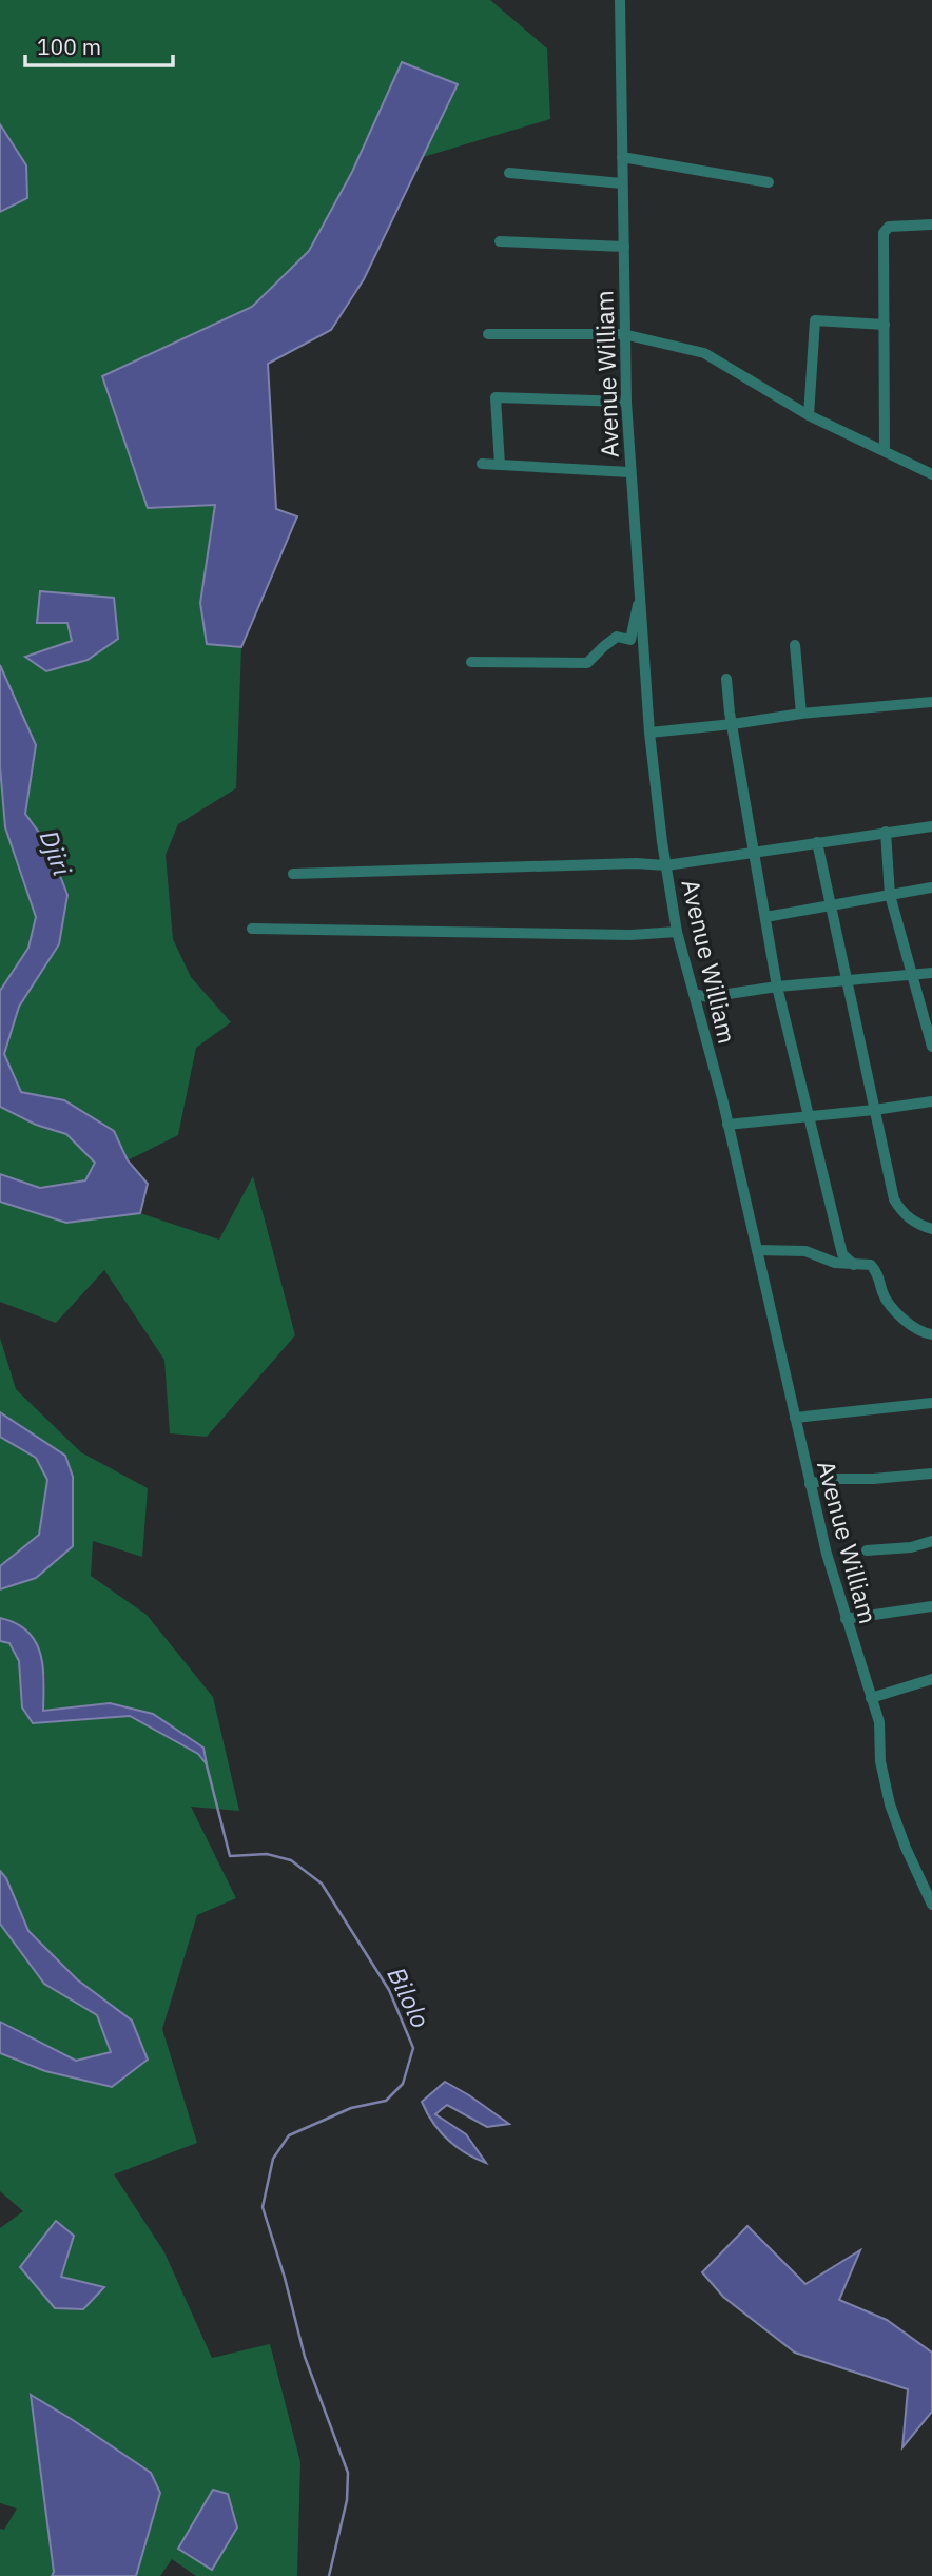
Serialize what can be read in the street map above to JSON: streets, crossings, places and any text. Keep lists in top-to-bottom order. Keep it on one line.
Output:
{"streets":{"street":["Avenue William"]},"water":["Djiri","Bilolo"],"scale_bar":"100 m"}
